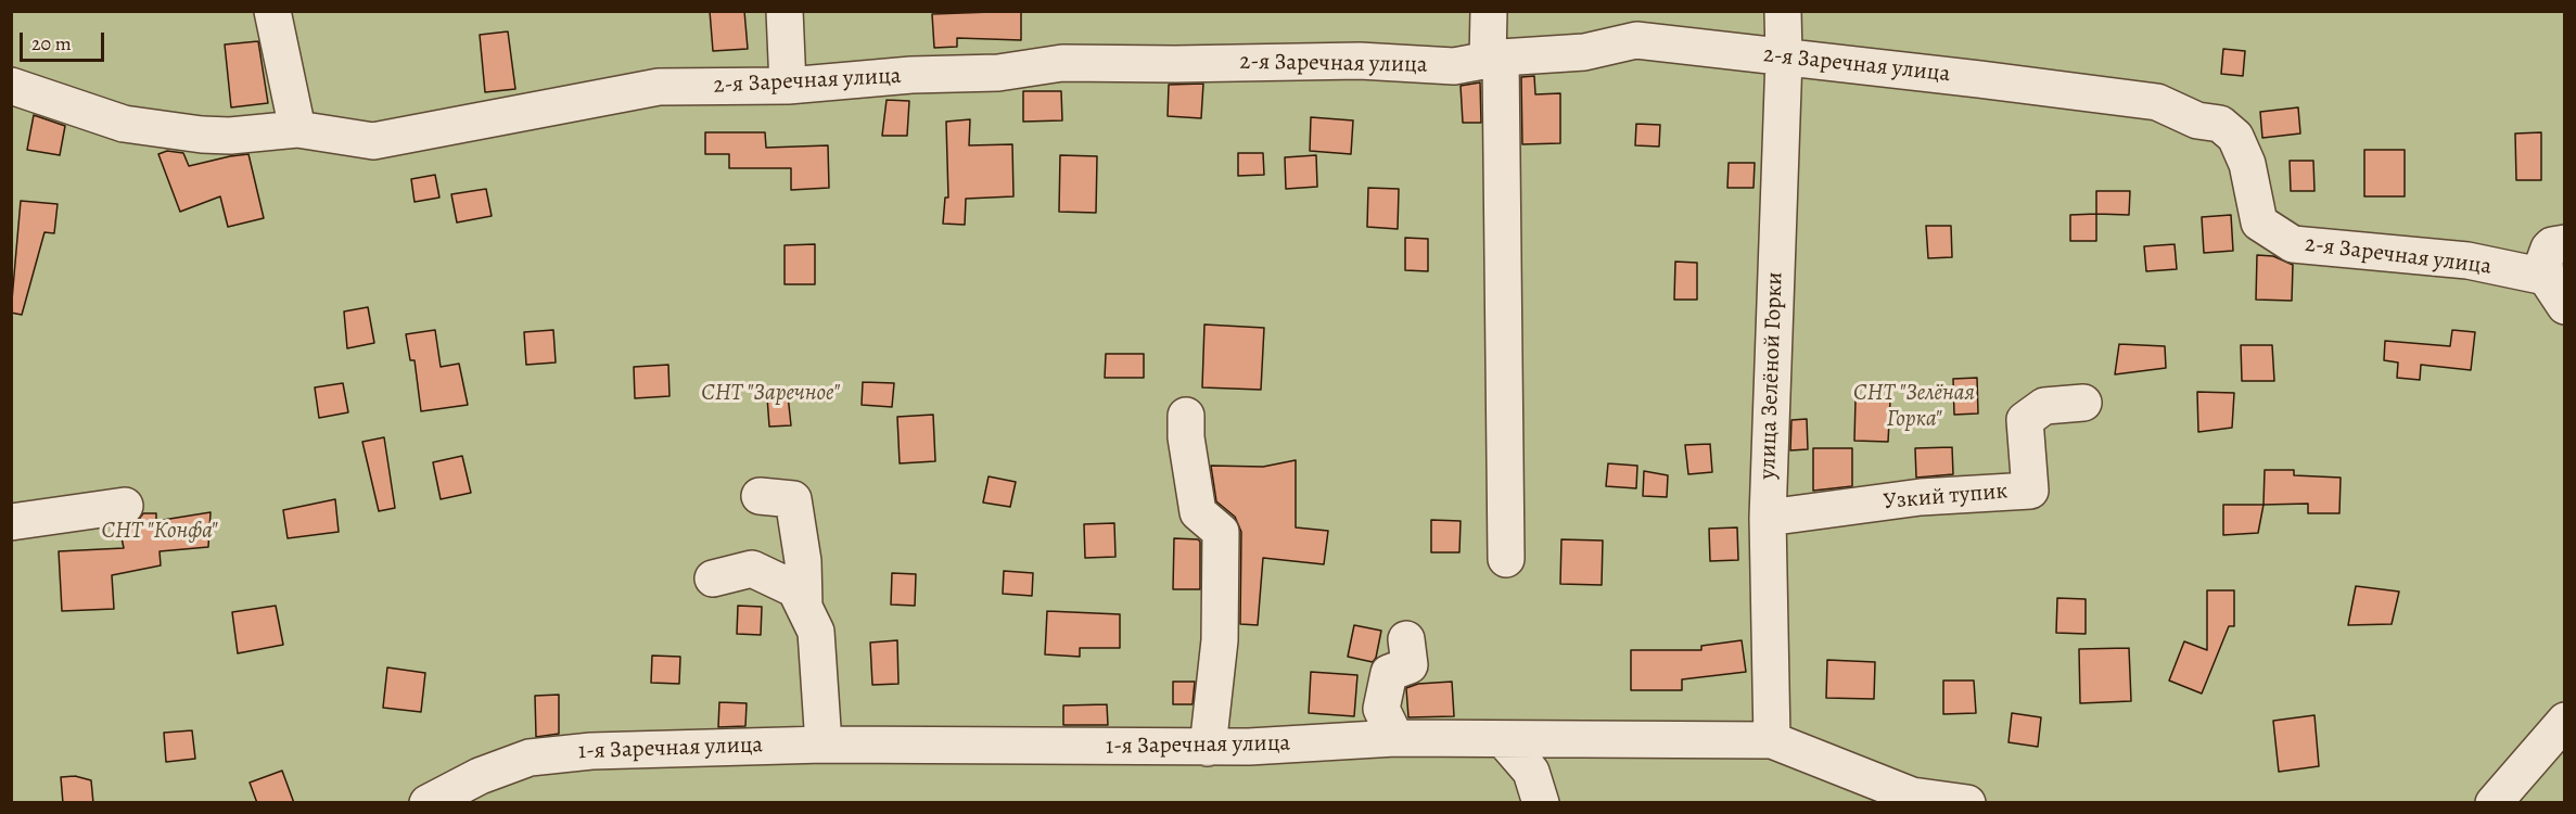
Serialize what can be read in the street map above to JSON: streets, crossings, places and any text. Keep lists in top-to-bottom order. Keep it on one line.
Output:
{"streets":{"street":["2-я Заречная улица","улица Зелёной Горки","Узкий тупик","1-я Заречная улица"]},"crossings":[["2-я Заречная улица","улица Зелёной Горки"],["улица Зелёной Горки","Узкий тупик"],["улица Зелёной Горки","1-я Заречная улица"]],"parks":["СНТ \"Заречное\"","СНТ \"Зелёная Горка\"","СНТ \"Конфа\""],"scale_bar":"20 m"}
